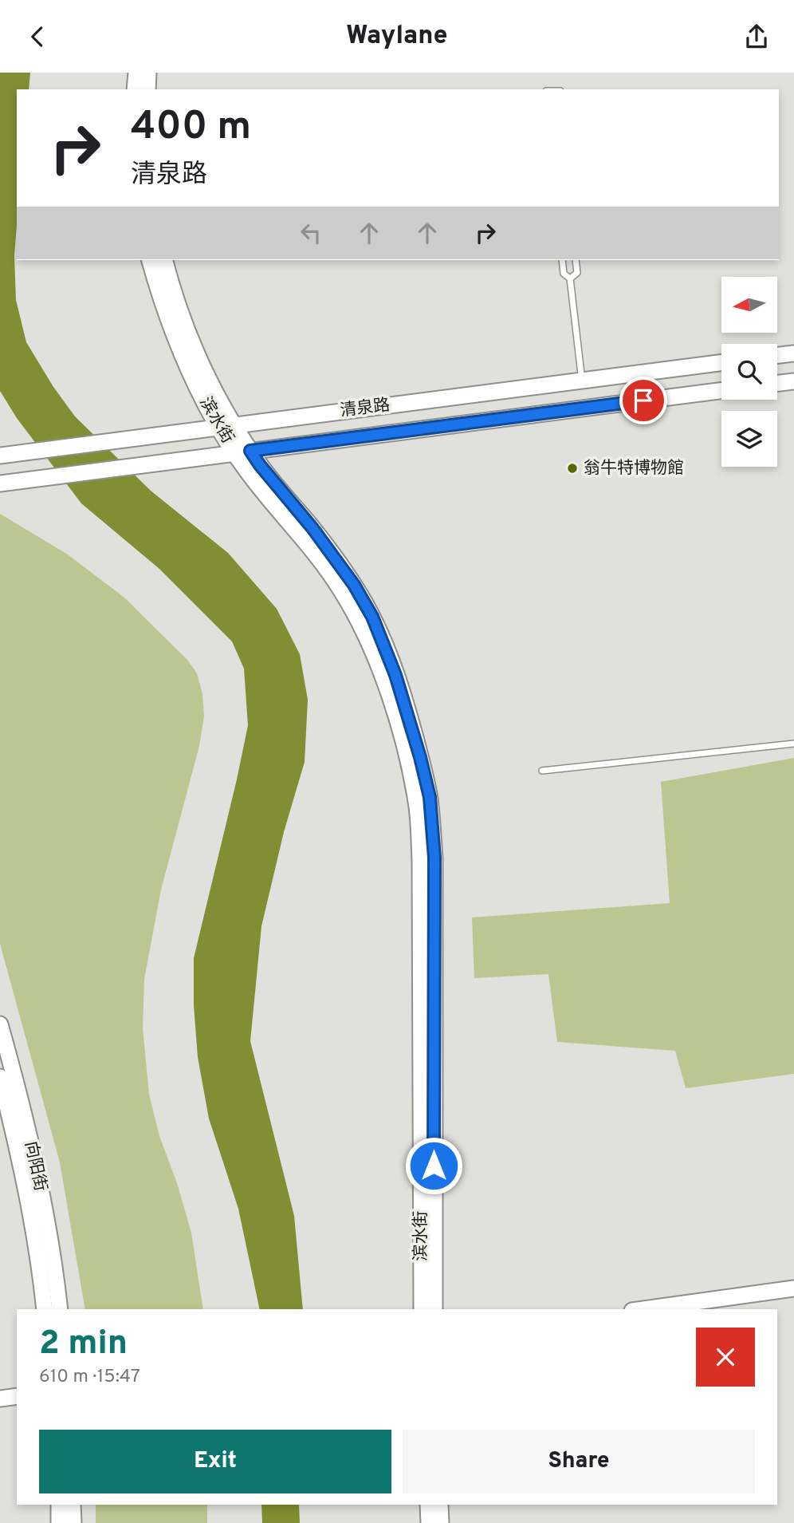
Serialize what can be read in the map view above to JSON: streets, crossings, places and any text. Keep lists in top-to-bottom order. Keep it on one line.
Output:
{"streets":{"street":["清泉路","滨水街","向阳街"]},"crossings":[["清泉路","滨水街"]],"places":["翁牛特博物館"],"north":"left","page":{"header":"Waylane","turn":["400 m","清泉路"],"heading":["2 min","610 m · 15:47"],"buttons":["Exit","Share"]}}
